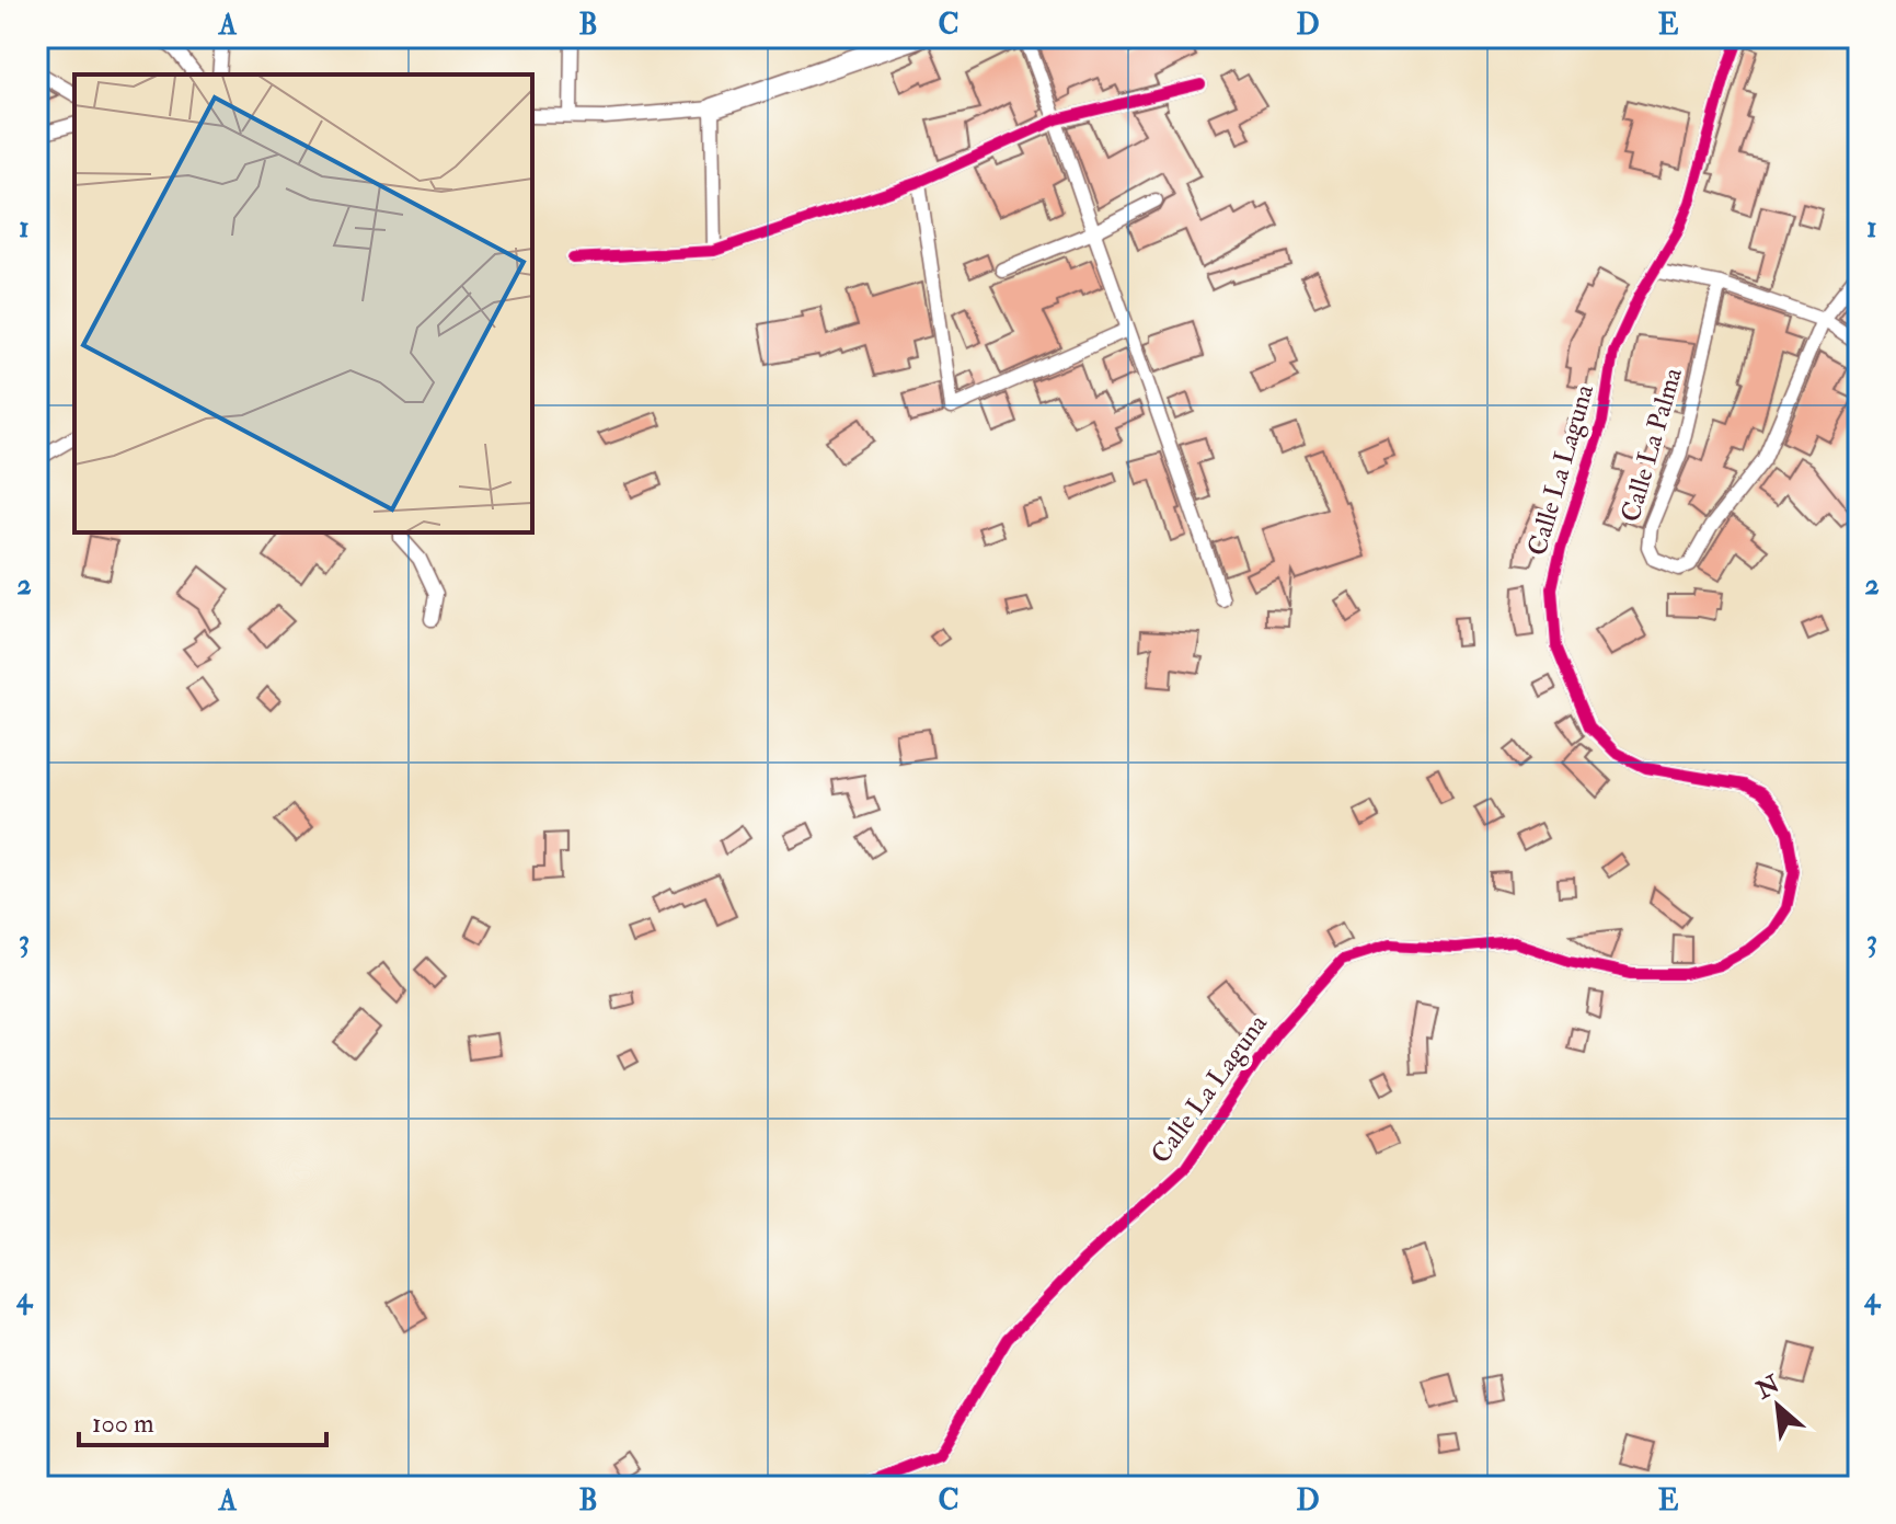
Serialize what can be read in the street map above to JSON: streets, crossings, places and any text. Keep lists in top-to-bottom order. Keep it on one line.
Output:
{"streets":{"street":["Calle La Palma","Calle La Laguna"]},"scale_bar":"100 m","north":"top left","grid":{"columns":["A","B","C","D","E"],"rows":["1","2","3","4"]}}
